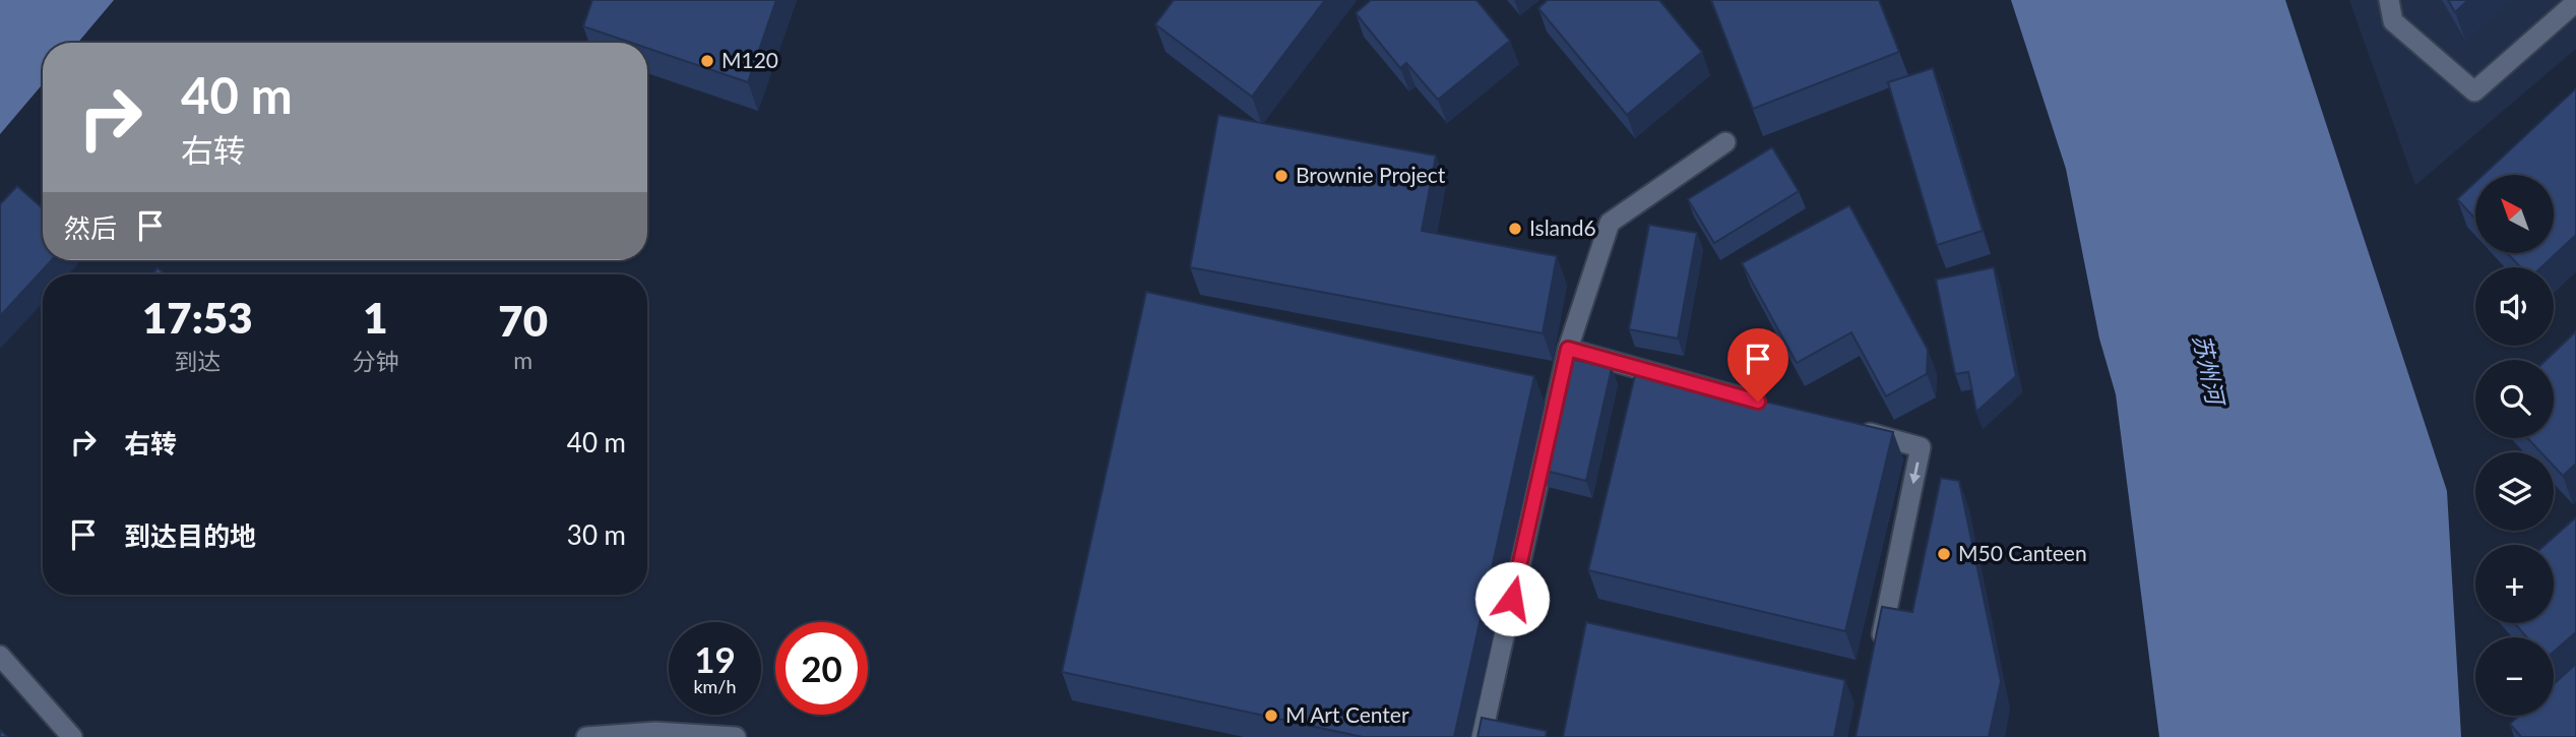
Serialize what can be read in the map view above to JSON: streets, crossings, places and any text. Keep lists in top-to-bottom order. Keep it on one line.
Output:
{"water":["苏州河"],"places":["M120","Brownie Project","Island6","M50 Canteen","M Art Center"],"north":"top left","page":{"turn":["40 m","右转"],"map_buttons":["+","−"],"then":"然后","eta":["17:53","到达","1","分钟","70","m"],"list":[{"name":"右转","value":"40 m"},{"name":"到达目的地","value":"30 m"}],"speed":"19 km/h","limit":"20"}}
